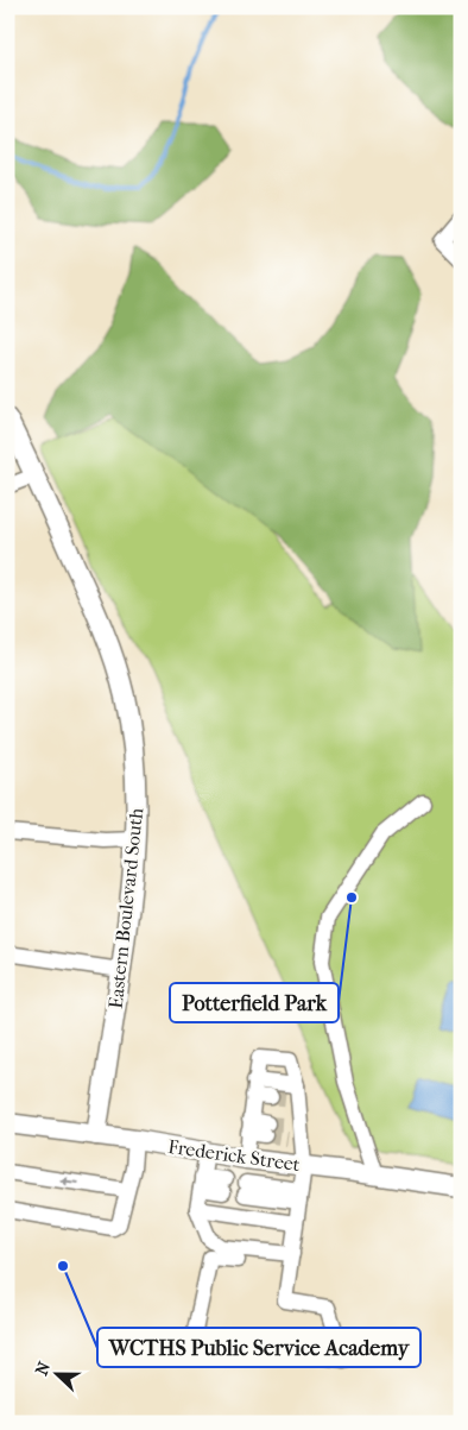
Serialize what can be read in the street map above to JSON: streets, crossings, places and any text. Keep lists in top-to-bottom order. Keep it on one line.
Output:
{"streets":{"main road":["Eastern Boulevard South","Frederick Street"]},"crossings":[["Eastern Boulevard South","Frederick Street"]],"places":["Potterfield Park","WCTHS Public Service Academy"],"north":"left"}
